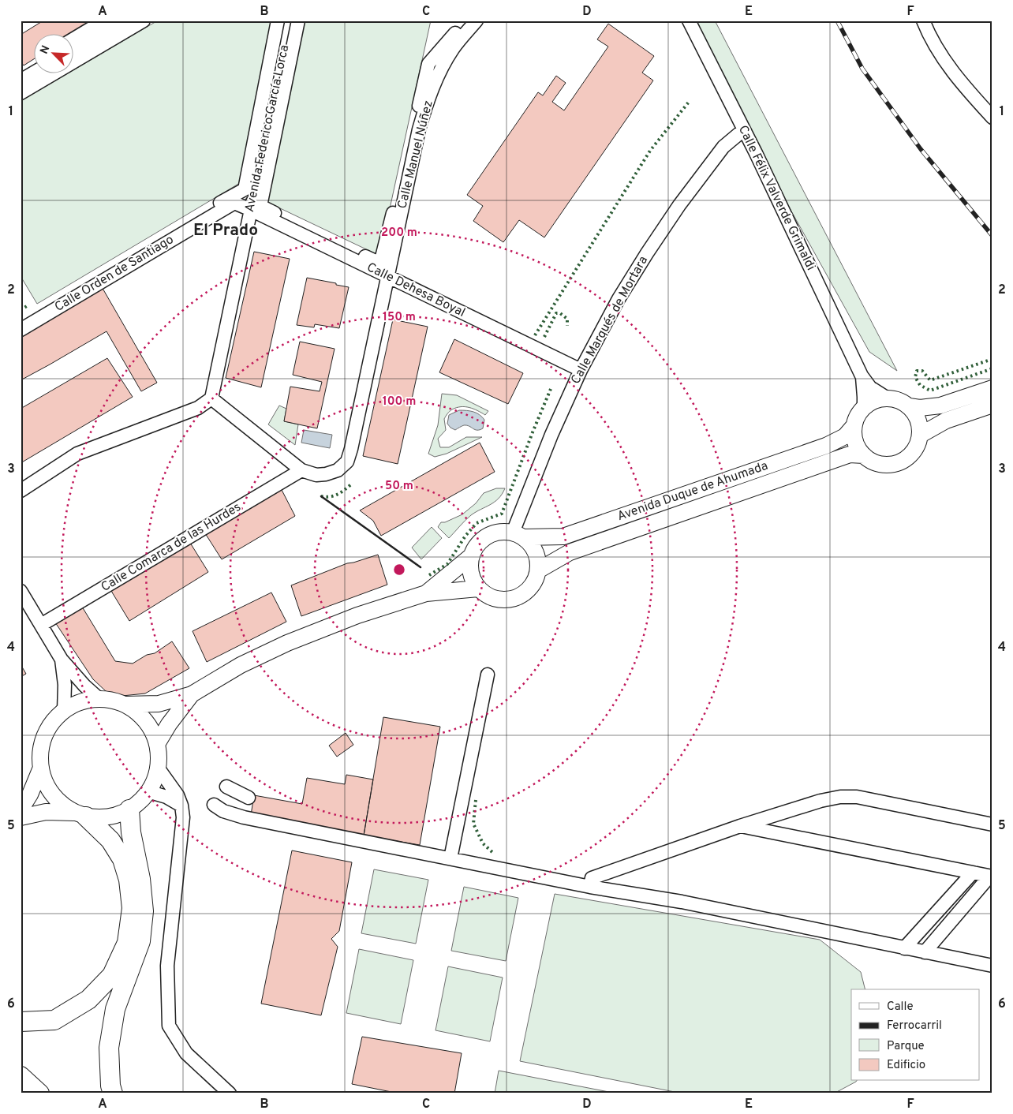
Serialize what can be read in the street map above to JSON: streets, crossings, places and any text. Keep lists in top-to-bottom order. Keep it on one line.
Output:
{"streets":{"main road":["Avenida Duque de Ahumada"],"street":["Avenida Federico García Lorca","Calle Manuel Núñez","Calle Félix Valverde Grimaldi","Calle Orden de Santiago","Calle Dehesa Boyal","Calle Marqués de Mortara","Calle Comarca de las Hurdes"]},"crossings":[["Avenida Federico García Lorca","Calle Orden de Santiago"],["Avenida Federico García Lorca","Calle Dehesa Boyal"],["Calle Manuel Núñez","Calle Dehesa Boyal"],["Calle Manuel Núñez","Calle Comarca de las Hurdes"],["Calle Félix Valverde Grimaldi","Calle Marqués de Mortara"],["Calle Félix Valverde Grimaldi","Avenida Duque de Ahumada"],["Calle Orden de Santiago","Calle Dehesa Boyal"],["Calle Dehesa Boyal","Calle Marqués de Mortara"],["Calle Marqués de Mortara","Avenida Duque de Ahumada"]],"districts":["El Prado"],"legend":["Calle","Ferrocarril","Parque","Edificio"],"north":"top left","grid":{"columns":["A","B","C","D","E","F"],"rows":["1","2","3","4","5","6"]},"rings":["200 m","150 m","100 m","50 m"]}
